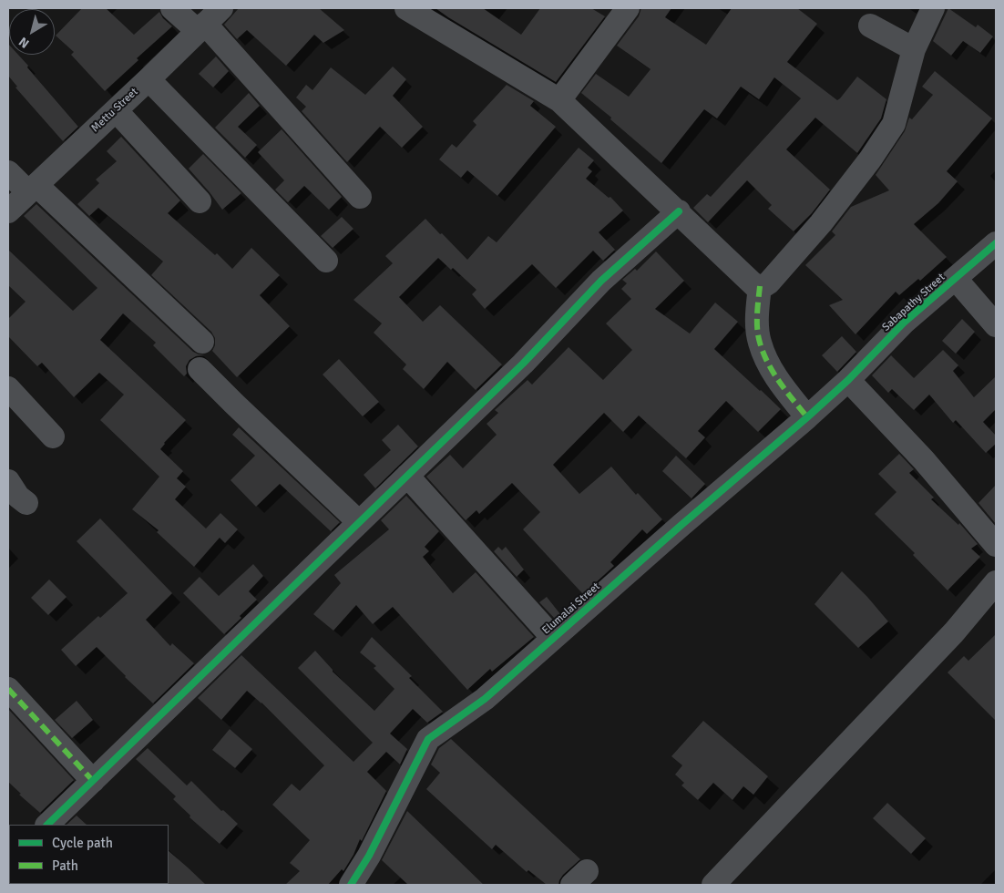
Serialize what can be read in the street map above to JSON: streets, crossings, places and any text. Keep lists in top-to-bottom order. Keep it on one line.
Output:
{"streets":{"street":["Mettu Street","Sabapathy Street","Elumalai Street"]},"crossings":[["Sabapathy Street","Elumalai Street"]],"legend":["Cycle path","Path"],"north":"bottom left"}
